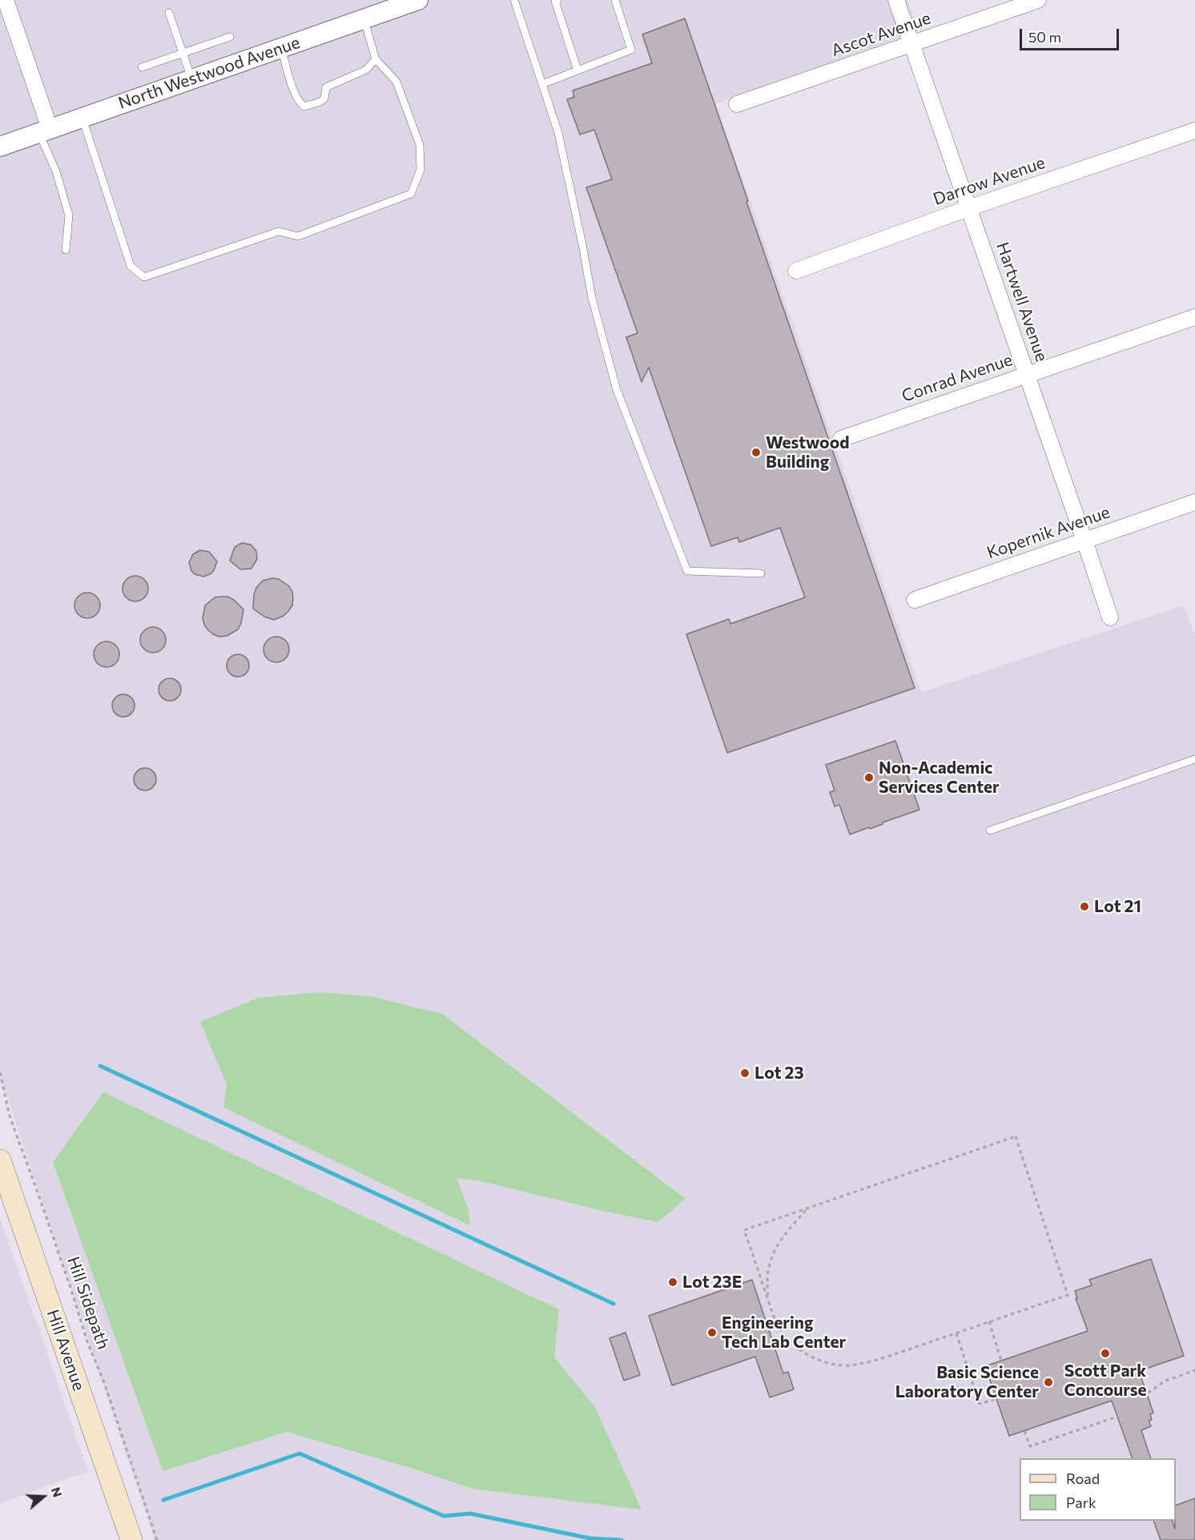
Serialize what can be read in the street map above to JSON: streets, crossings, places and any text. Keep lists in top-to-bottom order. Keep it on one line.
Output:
{"streets":{"main road":["Hill Avenue"],"street":["Ascot Avenue","North Westwood Avenue","Darrow Avenue","Hartwell Avenue","Conrad Avenue","Kopernik Avenue"],"path":["Hill Sidepath"]},"crossings":[["Ascot Avenue","Hartwell Avenue"],["Darrow Avenue","Hartwell Avenue"],["Hartwell Avenue","Conrad Avenue"],["Hartwell Avenue","Kopernik Avenue"]],"places":["Westwood Building","Non-Academic Services Center","Lot 21","Lot 23","Lot 23E","Engineering Tech Lab Center","Scott Park Concourse","Basic Science Laboratory Center"],"legend":["Road","Park"],"scale_bar":"50 m","north":"right"}
